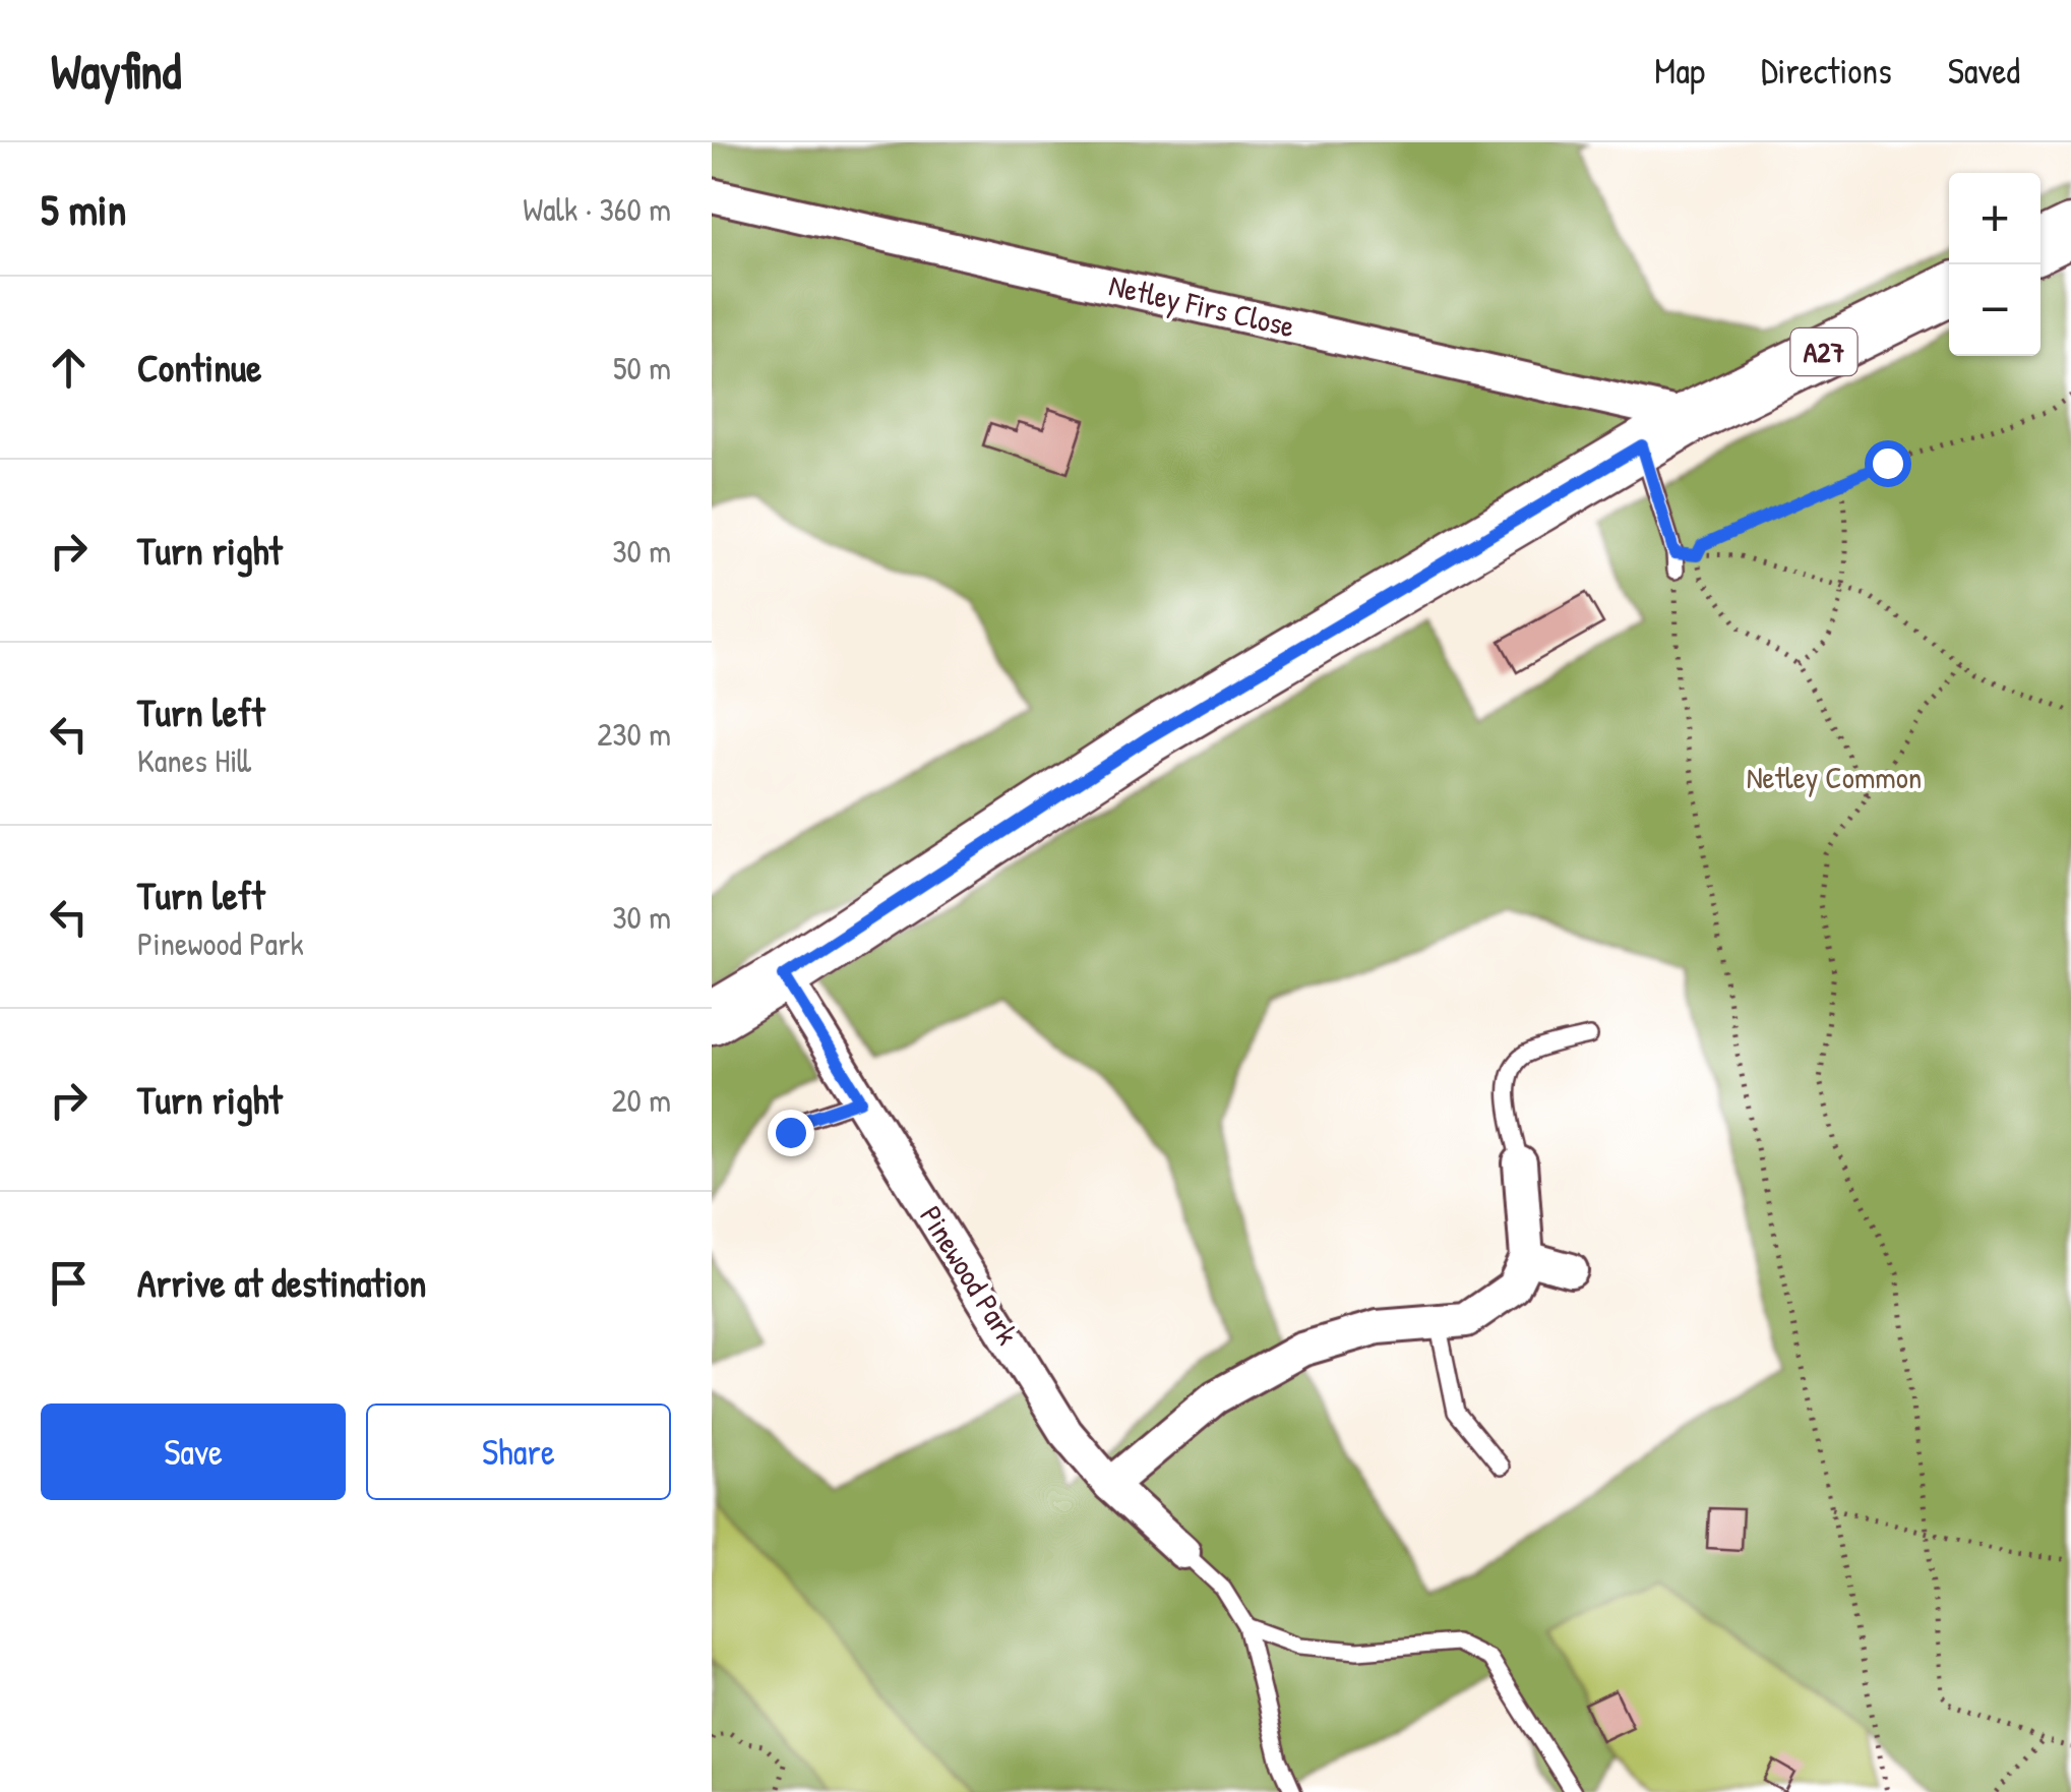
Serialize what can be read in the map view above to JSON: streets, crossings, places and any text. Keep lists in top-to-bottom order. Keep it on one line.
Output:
{"streets":{"main road":["A27"],"street":["Netley Firs Close","Pinewood Park"]},"crossings":[["Netley Firs Close","A27"],["A27","Pinewood Park"]],"parks":["Netley Common"],"page":{"header":"Wayfind","nav":["Map","Directions","Saved"],"heading":["5 min","Walk · 360 m"],"map_buttons":["+","−"],"list":[["Continue","50 m"],["Turn right","30 m"],["Turn left","Kanes Hill","230 m"],["Turn left","Pinewood Park","30 m"],["Turn right","20 m"],"Arrive at destination"],"buttons":["Save","Share"]}}
